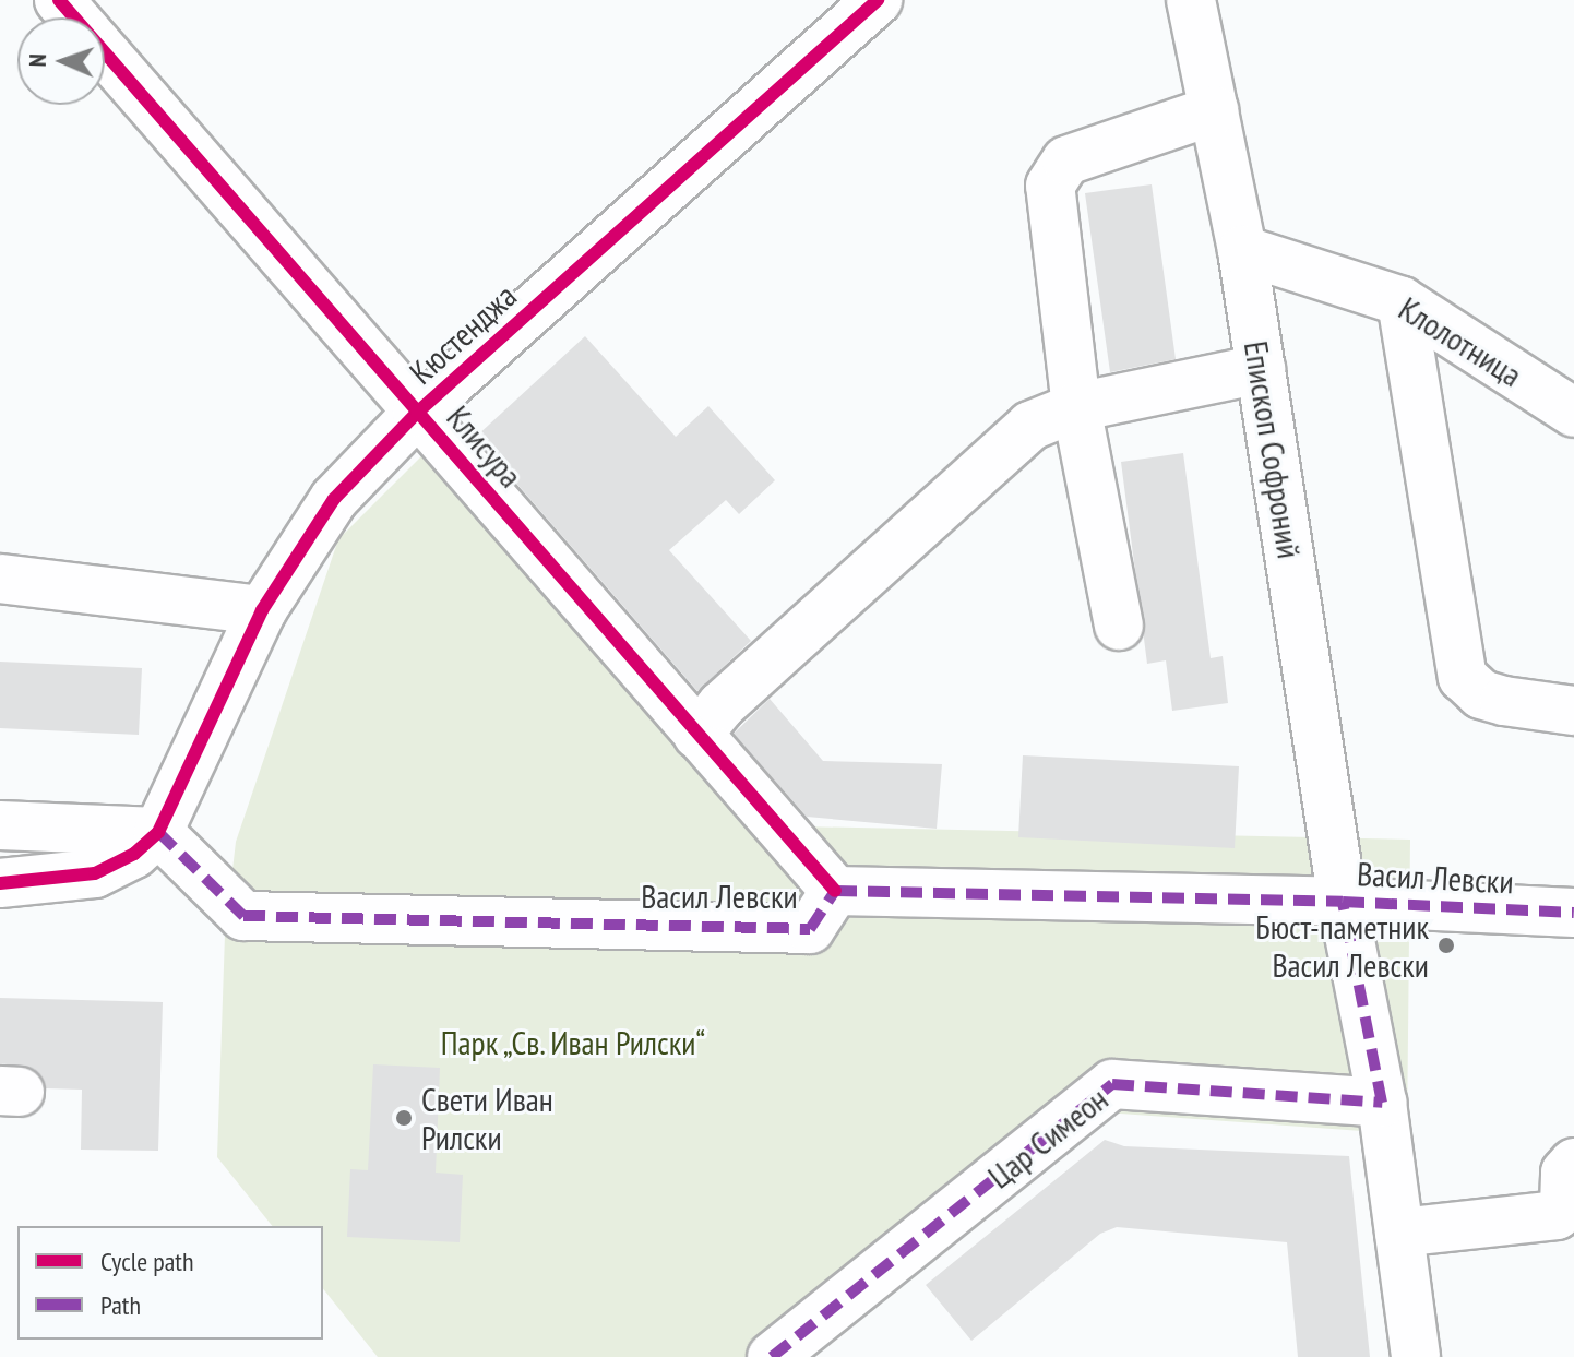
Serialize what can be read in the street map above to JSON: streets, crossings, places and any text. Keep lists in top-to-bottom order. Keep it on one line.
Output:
{"streets":{"street":["Кюстенджа","Клолотница","Клисура","Епископ Софроний","Васил Левски","Цар Симеон"]},"crossings":[["Кюстенджа","Клисура"],["Кюстенджа","Васил Левски"],["Клолотница","Епископ Софроний"],["Клисура","Васил Левски"],["Епископ Софроний","Васил Левски"],["Епископ Софроний","Цар Симеон"]],"parks":["Парк „Св. Иван Рилски“"],"places":["Бюст-паметник Васил Левски","Свети Иван Рилски"],"legend":["Cycle path","Path"],"north":"left"}
